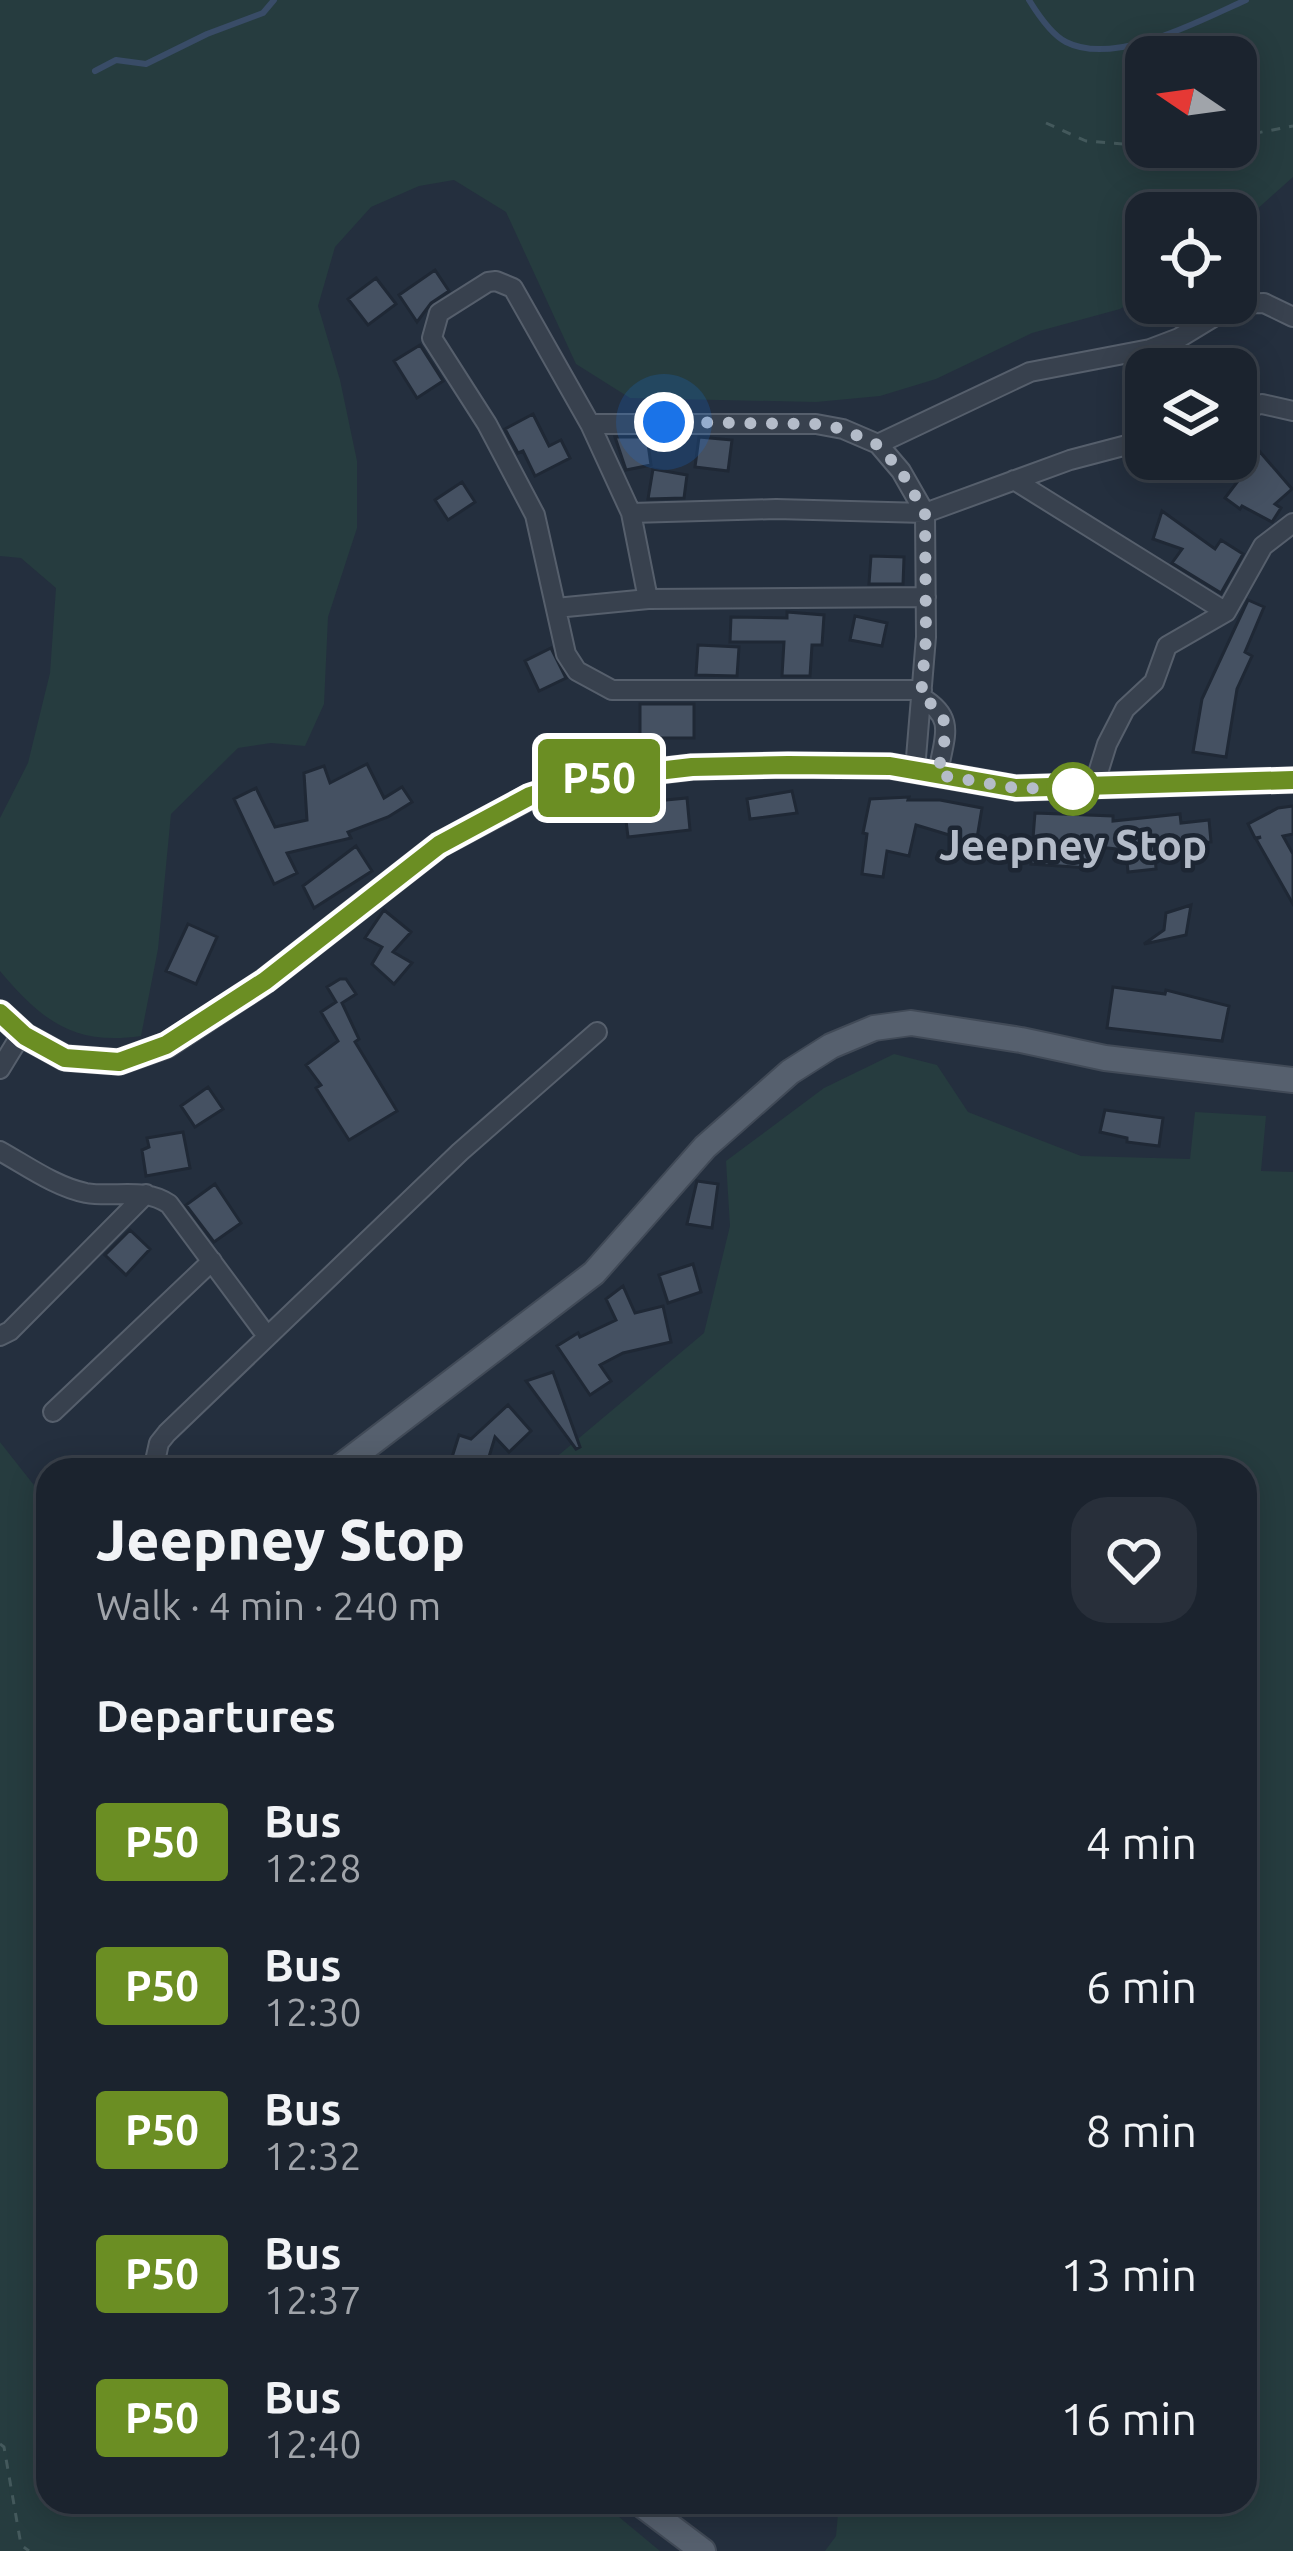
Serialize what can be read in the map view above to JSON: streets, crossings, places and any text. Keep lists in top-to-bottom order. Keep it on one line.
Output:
{"places":["Jeepney Stop"],"lines":["bus line P50"],"north":"left","page":{"on_map":"P50","heading":[["Jeepney Stop","Walk · 4 min · 240 m"],"Departures"],"list":[{"mark":"P50","name":"Bus","note":"12:28","value":"4 min"},{"mark":"P50","name":"Bus","note":"12:30","value":"6 min"},{"mark":"P50","name":"Bus","note":"12:32","value":"8 min"},{"mark":"P50","name":"Bus","note":"12:37","value":"13 min"},{"mark":"P50","name":"Bus","note":"12:40","value":"16 min"}]}}
